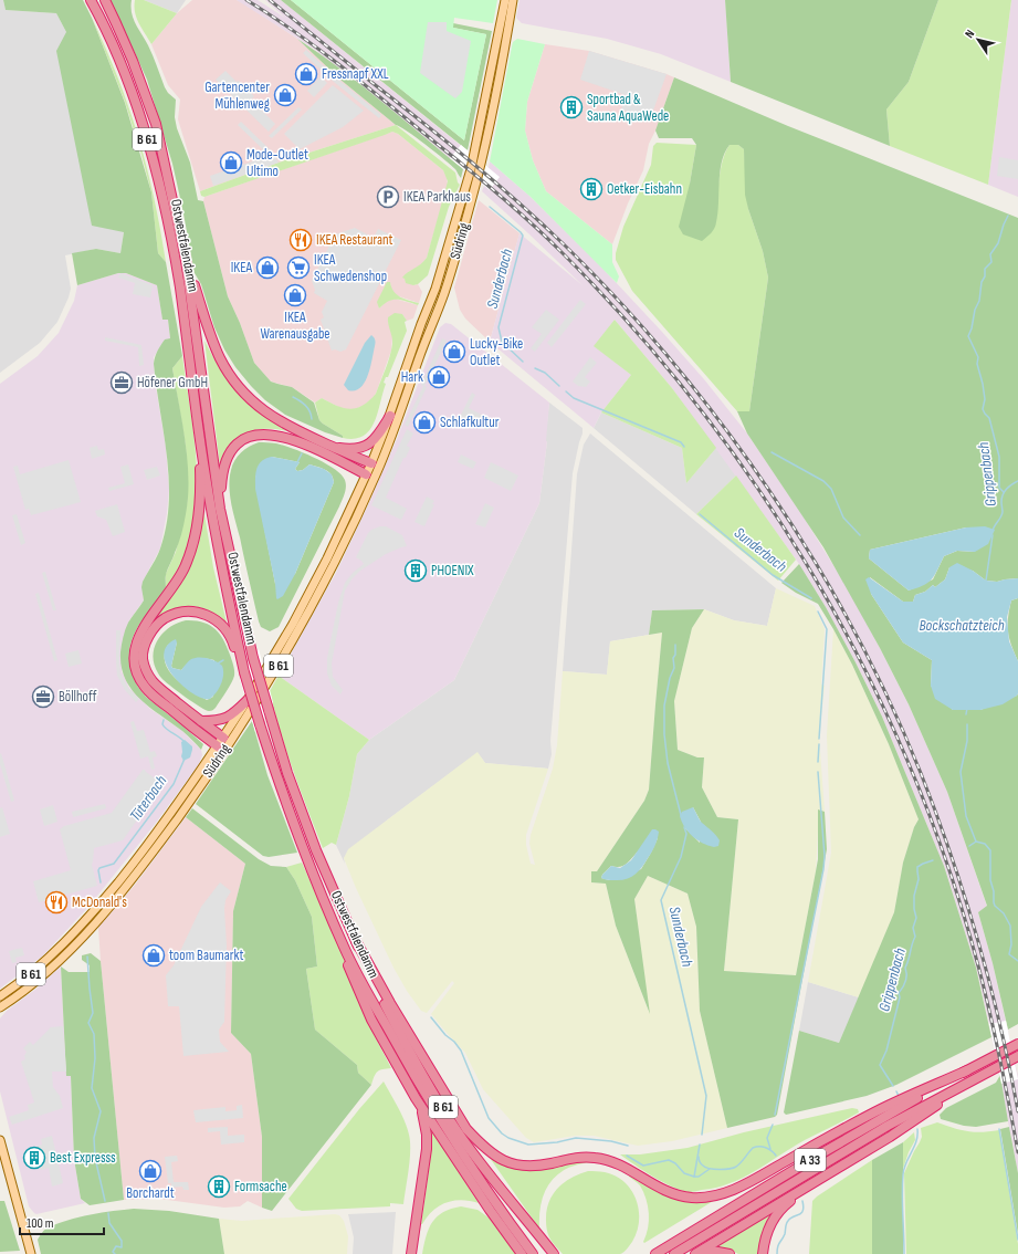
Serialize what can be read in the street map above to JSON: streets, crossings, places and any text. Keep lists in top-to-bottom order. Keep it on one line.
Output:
{"streets":{"highway":["B 61","Ostwestfalendamm","A 33"],"main road":["Südring"]},"crossings":[["B 61","Südring"],["B 61","Ostwestfalendamm"]],"water":["Sunderbach","Grippenbach","Bockschatzteich","Tüterbach"],"places":{"shop":["Fressnapf XXL","Gartencenter Mühlenweg","Mode-Outlet Ultimo","IKEA","IKEA Warenausgabe","Lucky-Bike Outlet","Hark","Schlafkultur","toom Baumarkt","Borchardt"],"building":["Sportbad & Sauna AquaWede","Oetker-Eisbahn","PHOENIX","Best Expresss","Formsache"],"parking":["IKEA Parkhaus"],"restaurant":["IKEA Restaurant","McDonald's"],"supermarket":["IKEA Schwedenshop"],"office":["Höfener GmbH","Böllhoff"]},"scale_bar":"100 m","north":"top left"}
